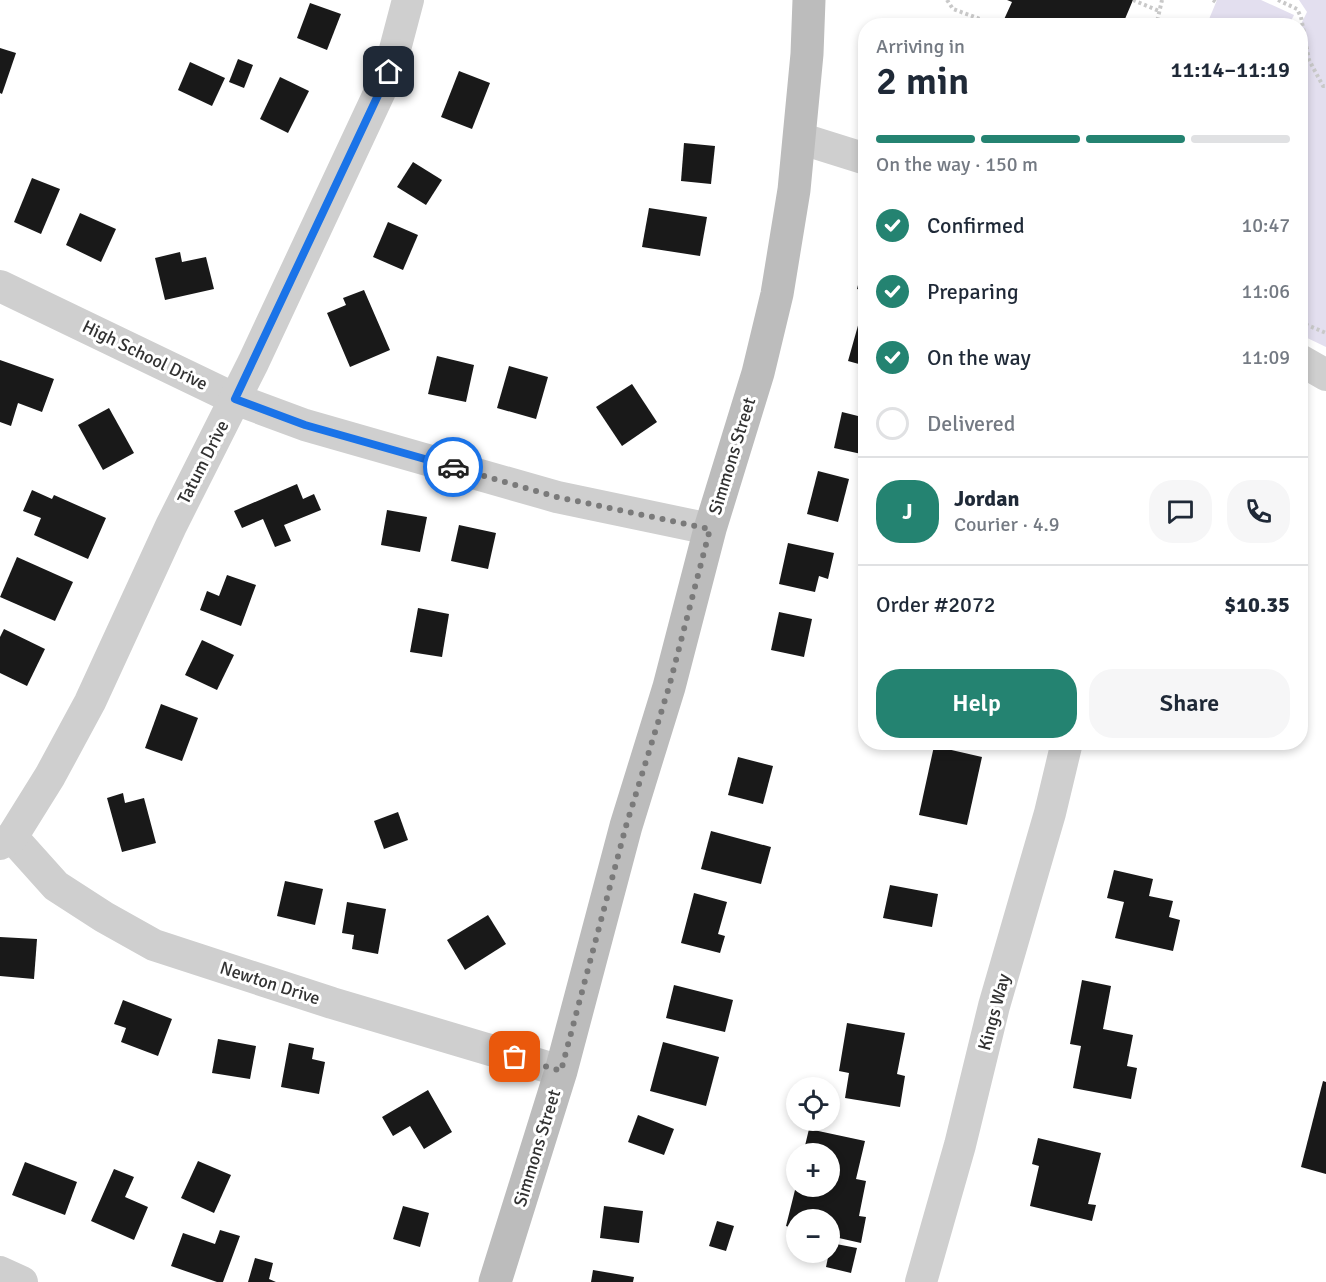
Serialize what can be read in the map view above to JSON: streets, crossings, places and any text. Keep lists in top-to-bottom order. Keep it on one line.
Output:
{"streets":{"street":["High School Drive","Simmons Street","Tatum Drive","Newton Drive","Kings Way"]},"crossings":[["High School Drive","Simmons Street"],["High School Drive","Tatum Drive"],["Simmons Street","Newton Drive"],["Tatum Drive","Newton Drive"]],"page":{"heading":["2 min","Arriving in","11:14–11:19"],"panel":["Jordan","Courier · 4.9","Order #2072","$10.35"],"bar":"On the way · 150 m","list":[["Confirmed","10:47"],["Preparing","11:06"],["On the way","11:09"],"Delivered"],"round":"J","buttons":["Help","Share"],"map_buttons":["+","−"]}}
